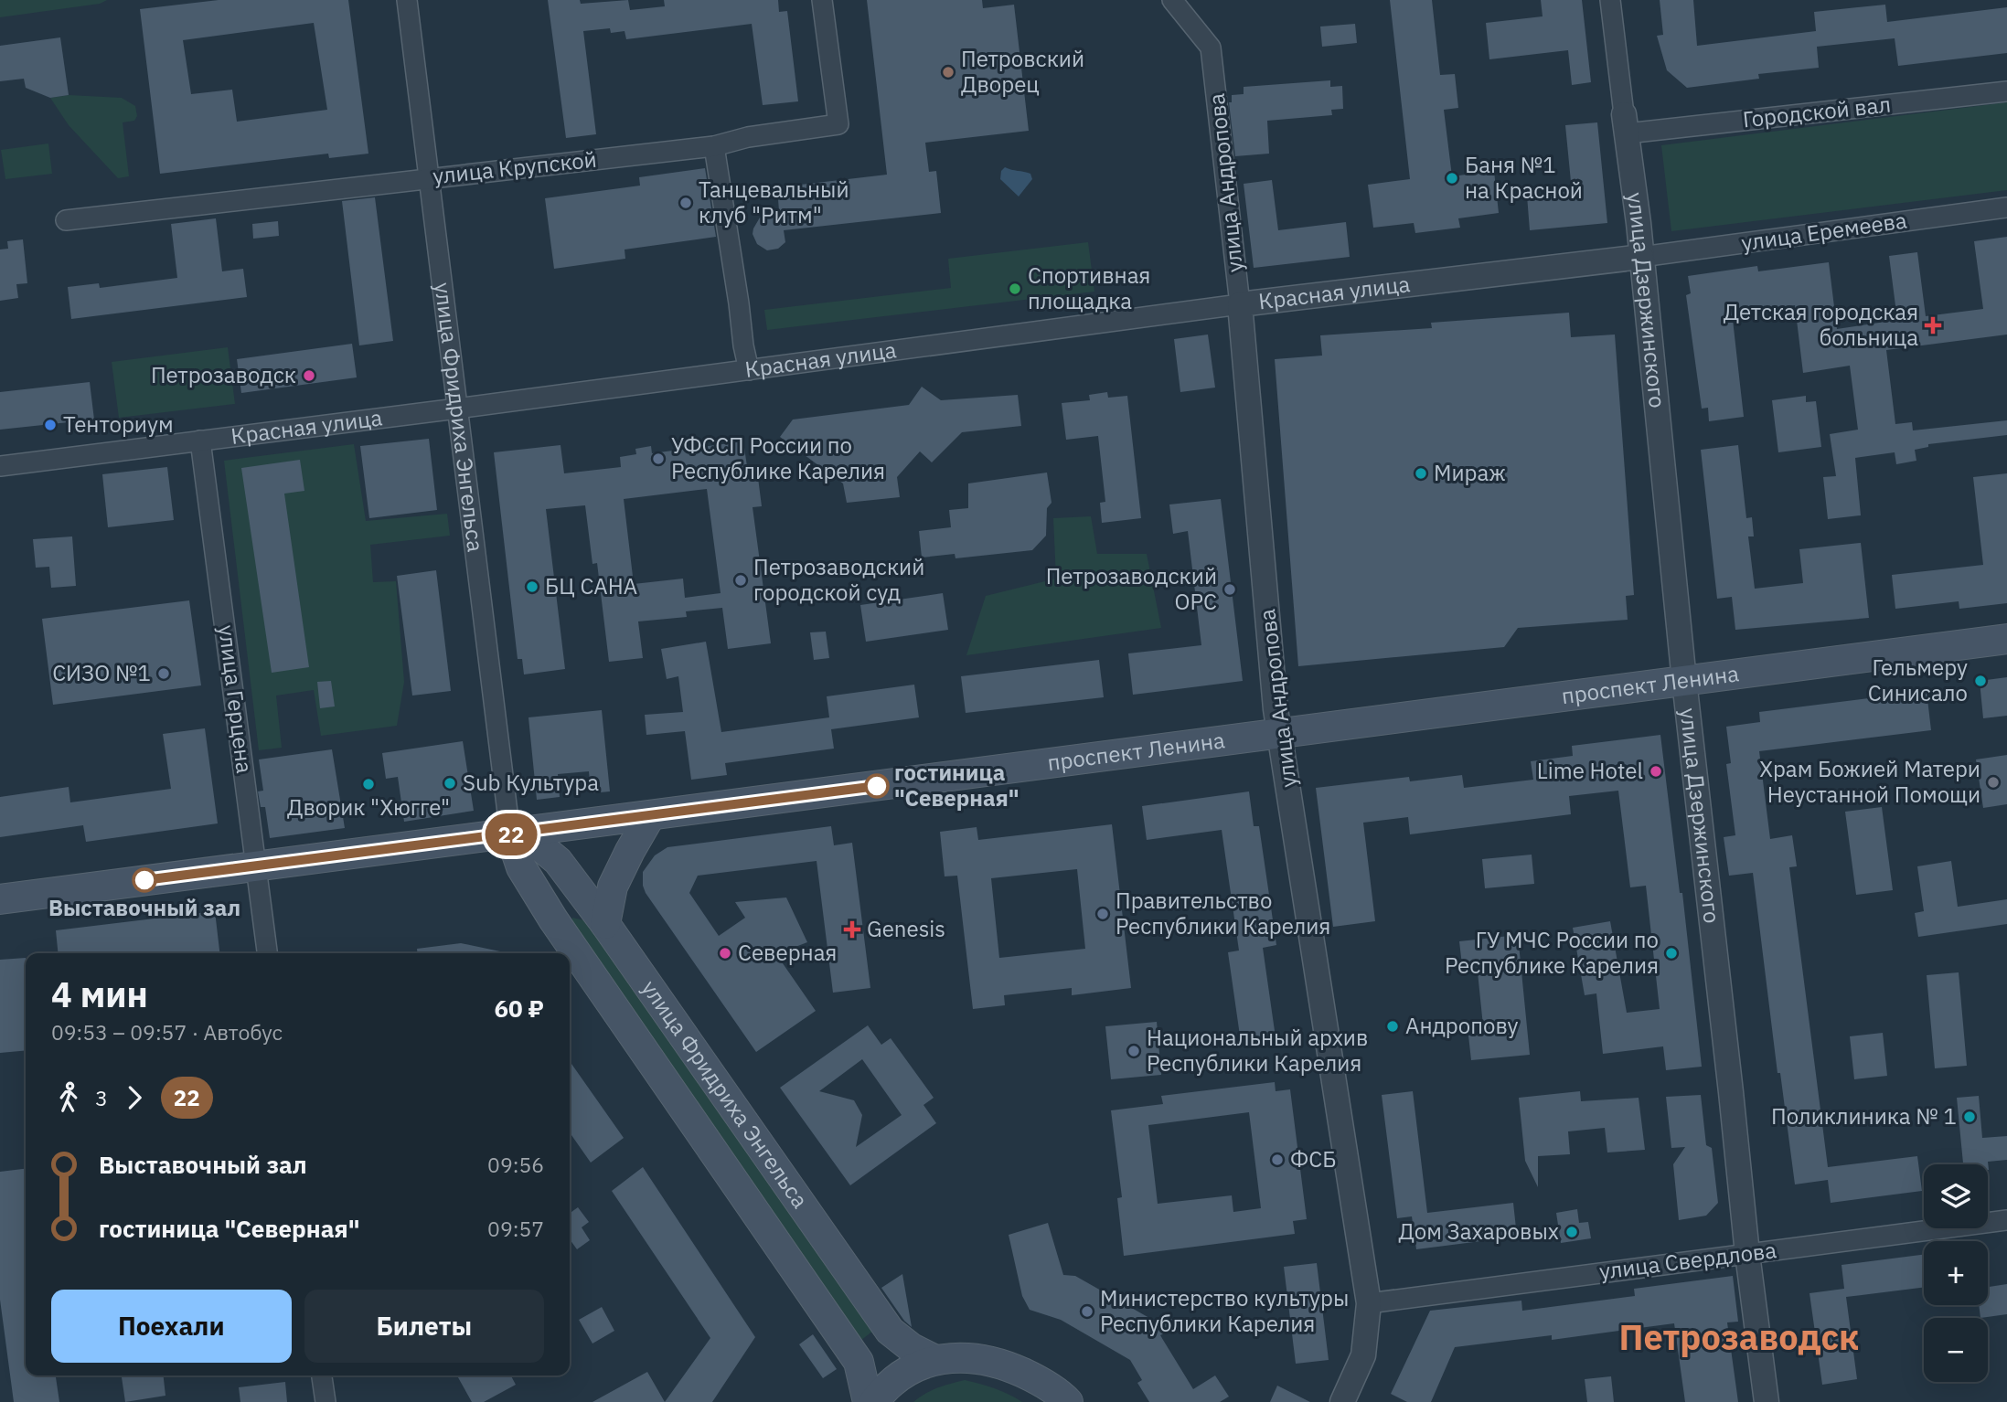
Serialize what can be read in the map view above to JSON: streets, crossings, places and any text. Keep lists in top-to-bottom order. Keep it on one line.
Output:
{"streets":{"main road":["улица Фридриха Энгельса","проспект Ленина"],"street":["Городской вал","улица Крупской","улица Андропова","улица Еремеева","Красная улица","улица Дзержинского","улица Герцена","улица Свердлова"]},"crossings":[["Городской вал","улица Дзержинского"],["улица Крупской","улица Фридриха Энгельса"],["улица Андропова","Красная улица"],["улица Андропова","проспект Ленина"],["улица Андропова","улица Свердлова"],["улица Еремеева","Красная улица"],["улица Еремеева","улица Дзержинского"],["Красная улица","улица Дзержинского"],["Красная улица","улица Фридриха Энгельса"],["Красная улица","улица Герцена"],["улица Дзержинского","проспект Ленина"],["улица Дзержинского","улица Свердлова"],["улица Фридриха Энгельса","проспект Ленина"],["проспект Ленина","улица Герцена"]],"districts":["Петрозаводск"],"places":{"other":["Петровский Дворец","Баня №1 на Красной","Танцевальный клуб \"Ритм\"","Спортивная площадка","Петрозаводск","Тенториум","УФССП России по Республике Карелия","Мираж","Петрозаводский городской суд","БЦ САНА","Петрозаводский ОРС","СИЗО №1","Гельмеру Синисало","Lime Hotel","Храм Божией Матери Неустанной Помощи","Sub Культура","Дворик \"Хюгге\"","гостиница \"Северная\"","Выставочный зал","Правительство Республики Карелия","Северная","ГУ МЧС России по Республике Карелия","Андропову","Национальный архив Республики Карелия","Поликлиника № 1","ФСБ","Дом Захаровых","Министерство культуры Республики Карелия"],"health":["Детская городская больница","Genesis"]},"lines":["bus line 22"],"page":{"on_map":"22","heading":["4 мин","09:53 – 09:57 · Автобус","60 ₽"],"legs":["3","22"],"list":[{"name":"Выставочный зал","value":"09:56"},{"name":"гостиница \"Северная\"","value":"09:57"}],"map_buttons":["+","−"],"buttons":["Поехали","Билеты"]}}
